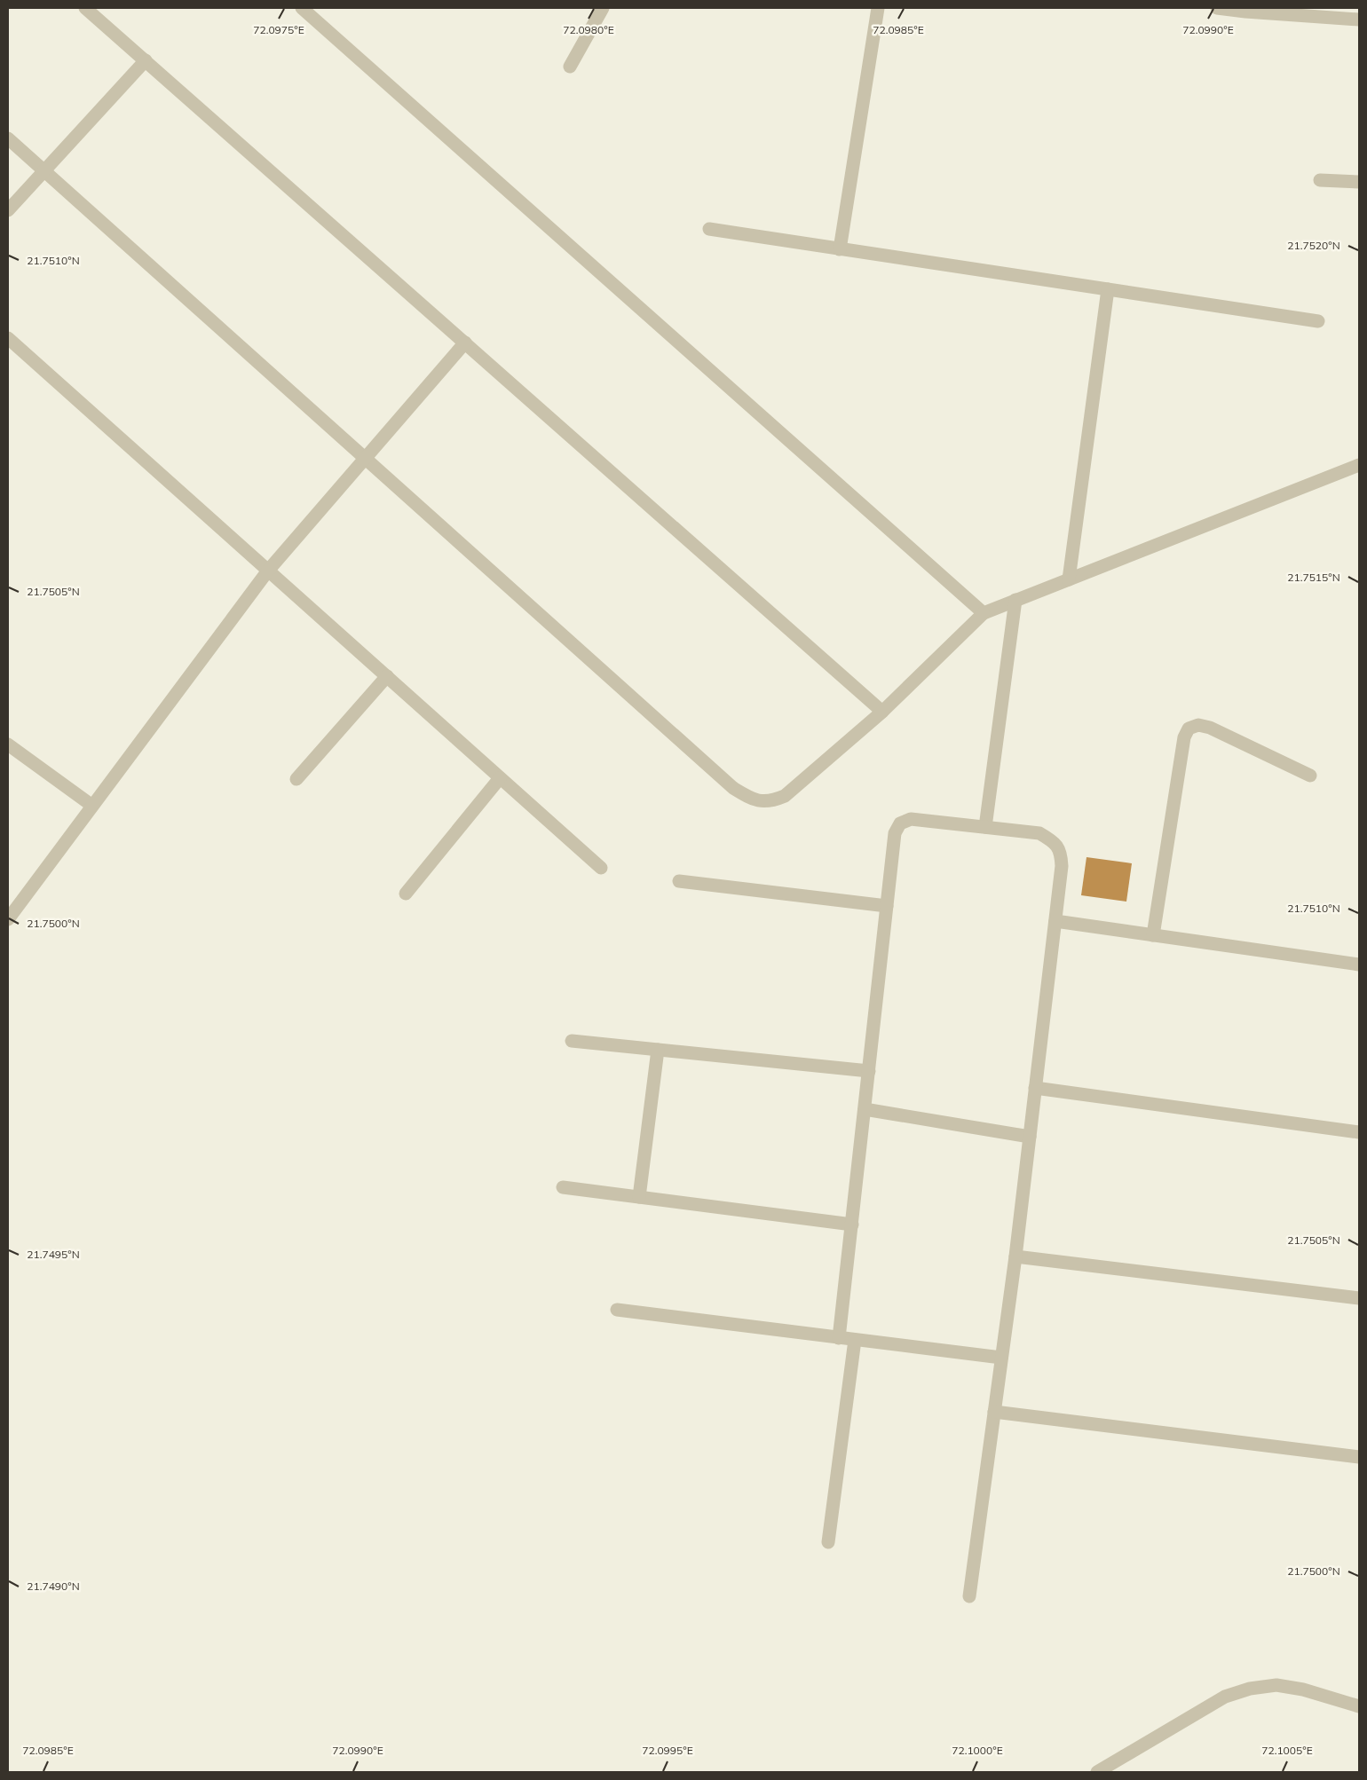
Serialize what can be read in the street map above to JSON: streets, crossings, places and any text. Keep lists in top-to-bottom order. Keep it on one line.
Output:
{"coordinates":["72.0975°E","72.0980°E","72.0985°E","72.0990°E","21.7520°N","21.7510°N","21.7515°N","21.7505°N","21.7500°N","21.7495°N","21.7490°N","72.0995°E","72.1000°E","72.1005°E"]}
